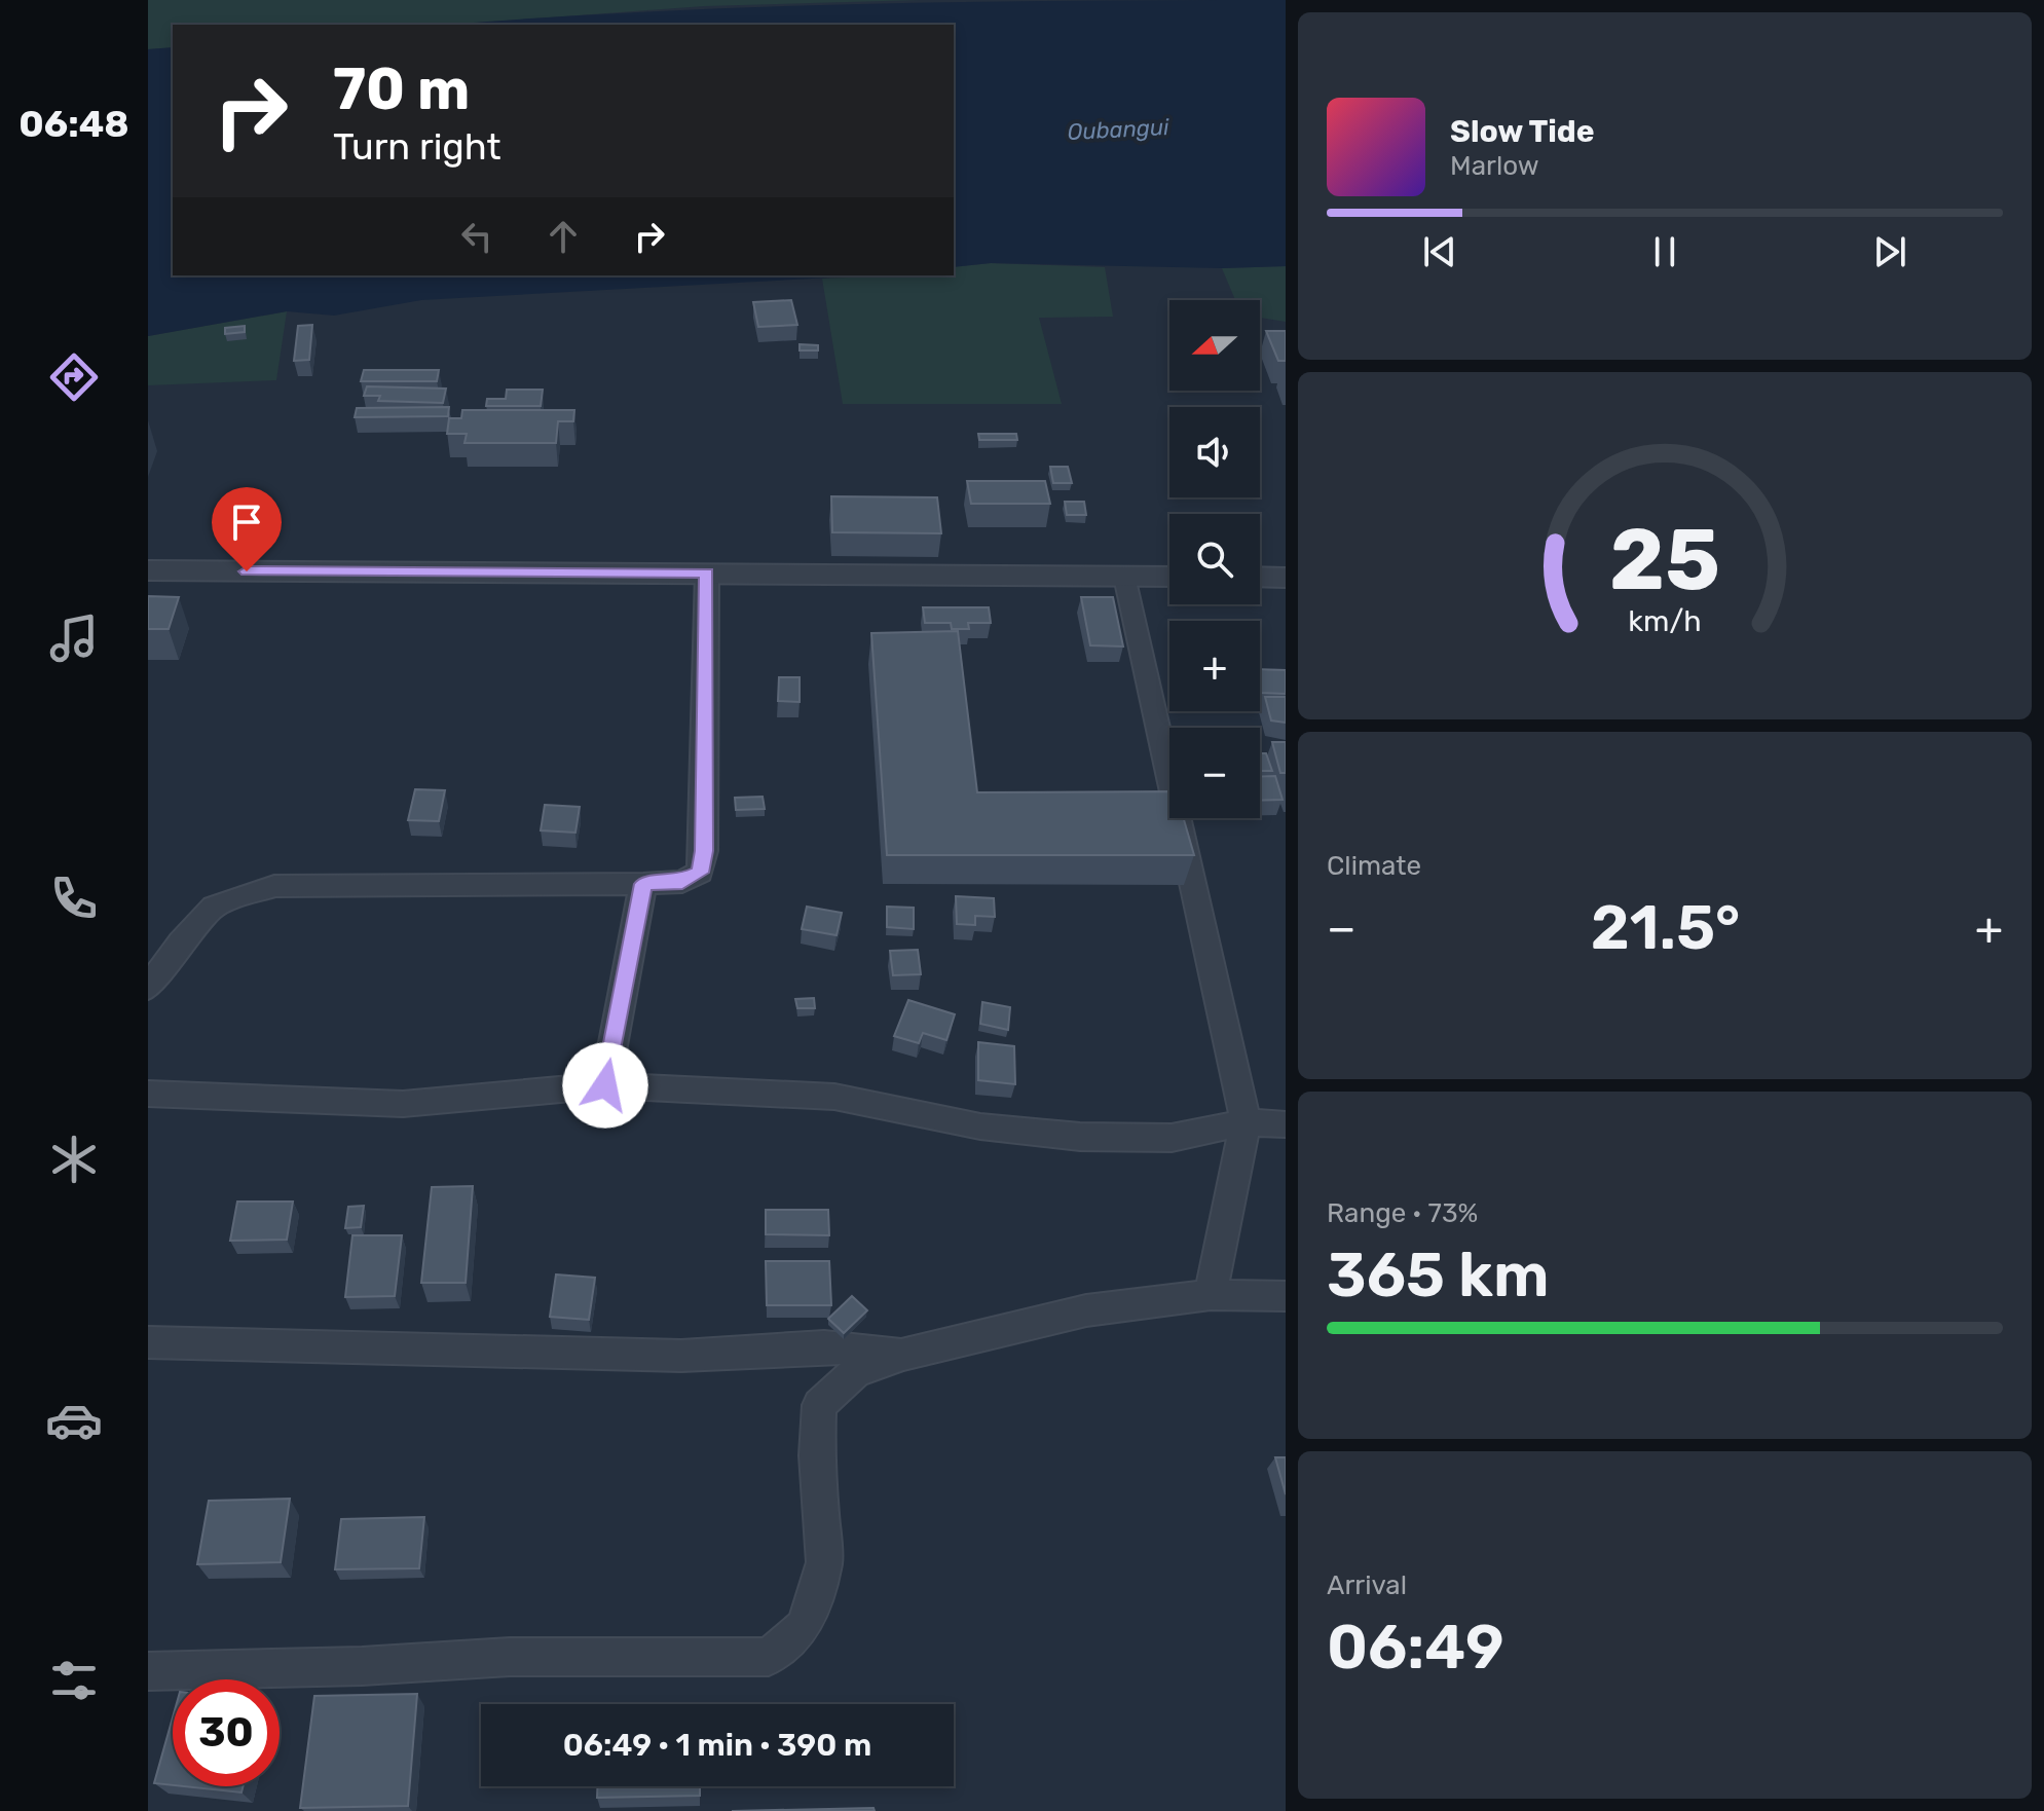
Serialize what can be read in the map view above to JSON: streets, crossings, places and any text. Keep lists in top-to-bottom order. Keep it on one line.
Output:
{"water":["Oubangui"],"north":"left","page":{"tabs":"06:48","turn":["70 m","Turn right"],"song":["Slow Tide","Marlow"],"map_buttons":["+","−"],"tile":["Climate",["Range · 73%","365 km"],["Arrival","06:49"]],"heat":["−","21.5°","+"],"limit":"30","trip":"06:49 · 1 min · 390 m","gauge":["25","km/h"]}}
